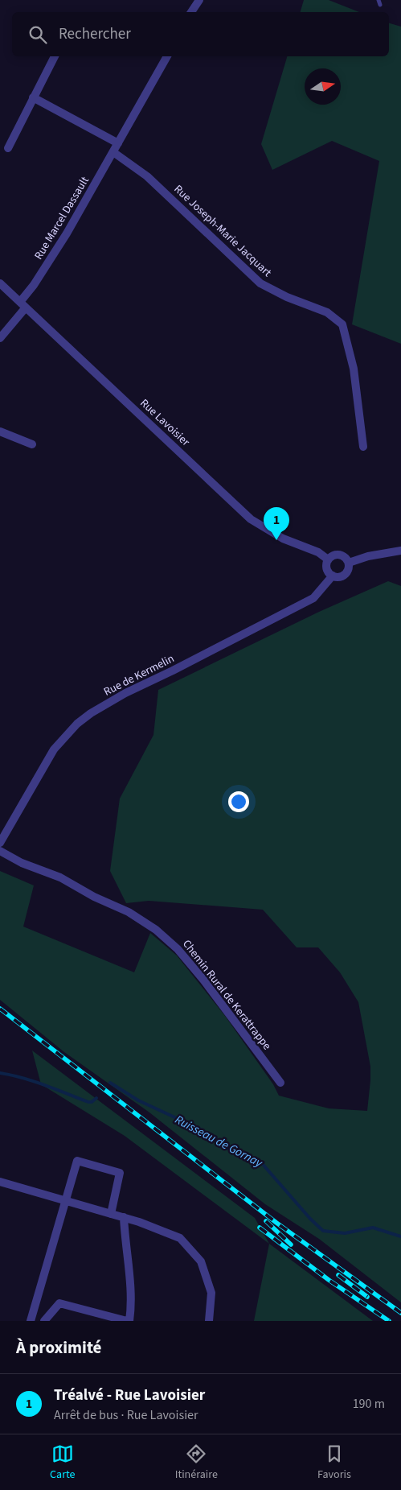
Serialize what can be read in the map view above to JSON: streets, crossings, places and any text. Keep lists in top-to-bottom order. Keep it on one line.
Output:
{"streets":{"street":["Rue Marcel Dassault","Rue Joseph-Marie Jacquart","Rue Lavoisier","Rue de Kermelin","Chemin Rural de Kerattrappe"]},"crossings":[["Rue Marcel Dassault","Rue Joseph-Marie Jacquart"],["Rue Marcel Dassault","Rue Lavoisier"],["Rue Lavoisier","Rue de Kermelin"]],"water":["Ruisseau de Gornay"],"north":"right","page":{"search":"Rechercher","pins":"1","heading":"À proximité","list":[{"mark":"1","name":"Tréalvé - Rue Lavoisier","note":"Arrêt de bus · Rue Lavoisier","value":"190 m"}],"nav":["Carte","Itinéraire","Favoris"]}}
